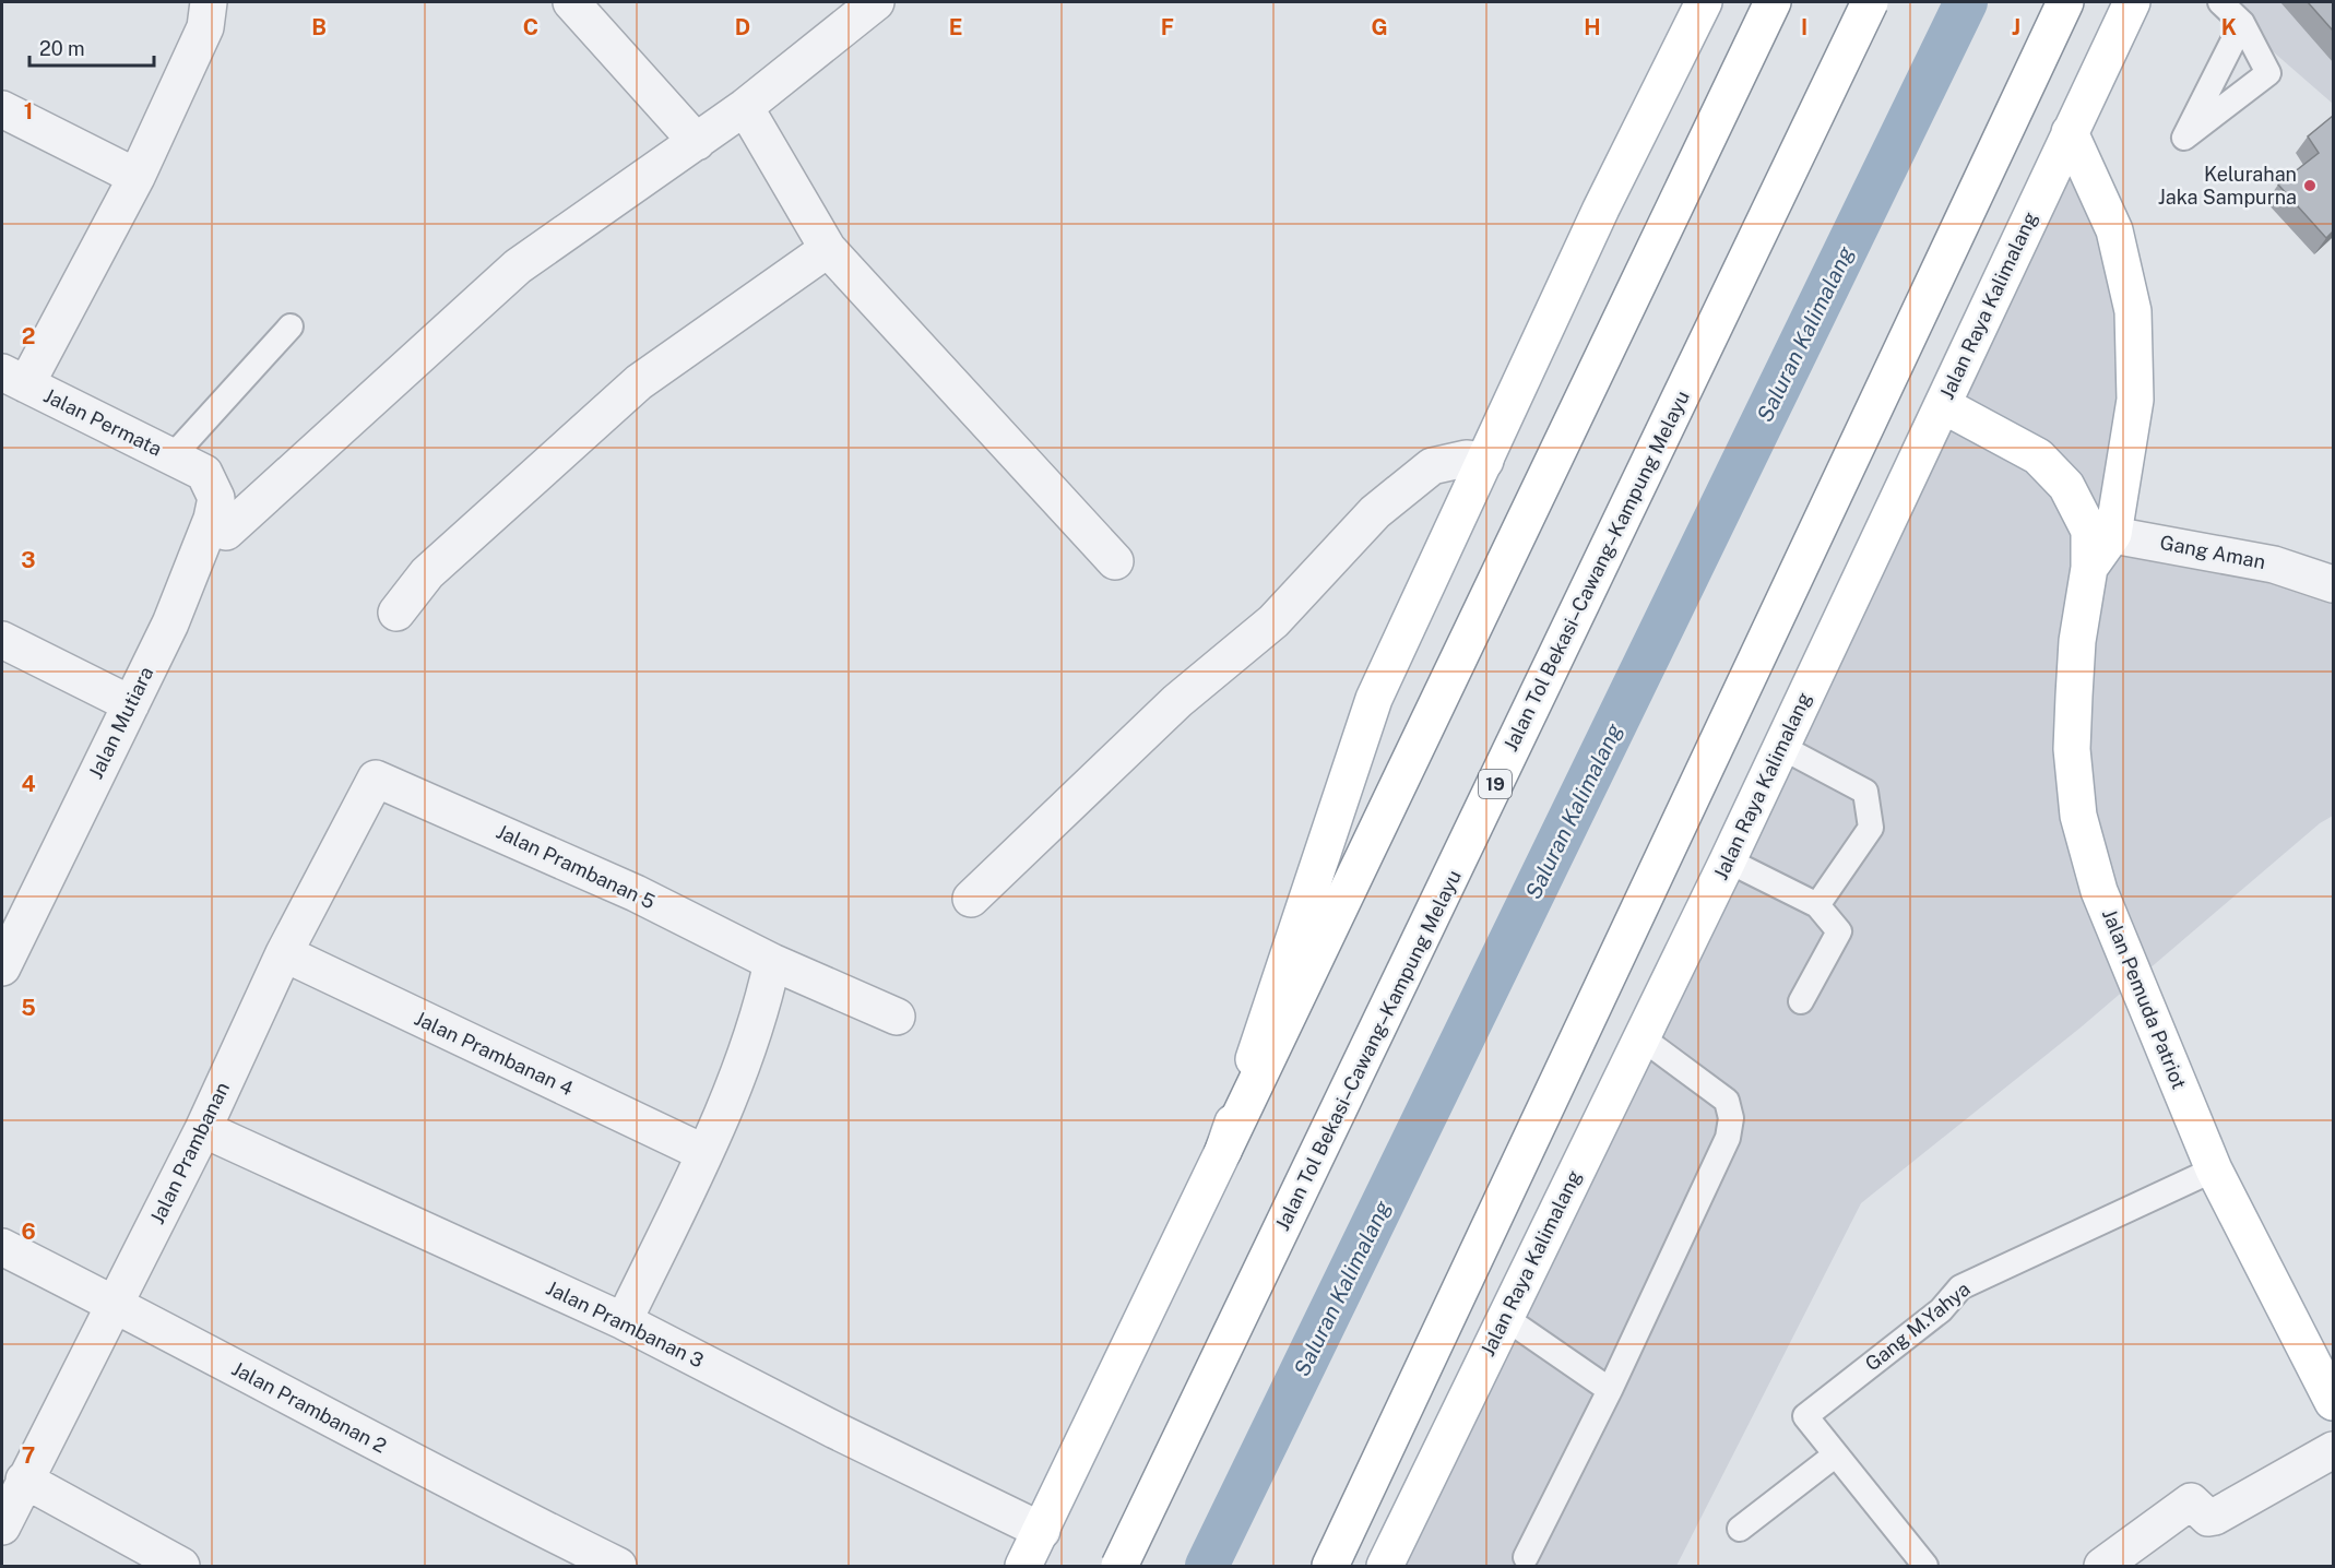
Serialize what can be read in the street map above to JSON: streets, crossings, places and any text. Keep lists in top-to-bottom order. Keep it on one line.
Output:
{"streets":{"main road":["Jalan Raya Kalimalang","Jalan Tol Bekasi–Cawang–Kampung Melayu","19","Jalan Pemuda Patriot"],"street":["Jalan Permata","Gang Aman","Jalan Mutiara","Jalan Prambanan 5","Jalan Prambanan 4","Jalan Prambanan","Jalan Prambanan 3","Jalan Prambanan 2"],"lane":["Gang M.Yahya"]},"crossings":[["Jalan Raya Kalimalang","Jalan Pemuda Patriot"],["Jalan Permata","Jalan Mutiara"],["Gang Aman","Jalan Pemuda Patriot"],["Jalan Prambanan 5","Jalan Prambanan"],["Jalan Pemuda Patriot","Gang M.Yahya"],["Jalan Prambanan 4","Jalan Prambanan"],["Jalan Prambanan","Jalan Prambanan 3"],["Jalan Prambanan","Jalan Prambanan 2"]],"water":["Saluran Kalimalang"],"places":["Kelurahan Jaka Sampurna"],"scale_bar":"20 m","grid":{"columns":["B","C","D","E","F","G","H","I","J","K"],"rows":["1","2","3","4","5","6","7"]}}
